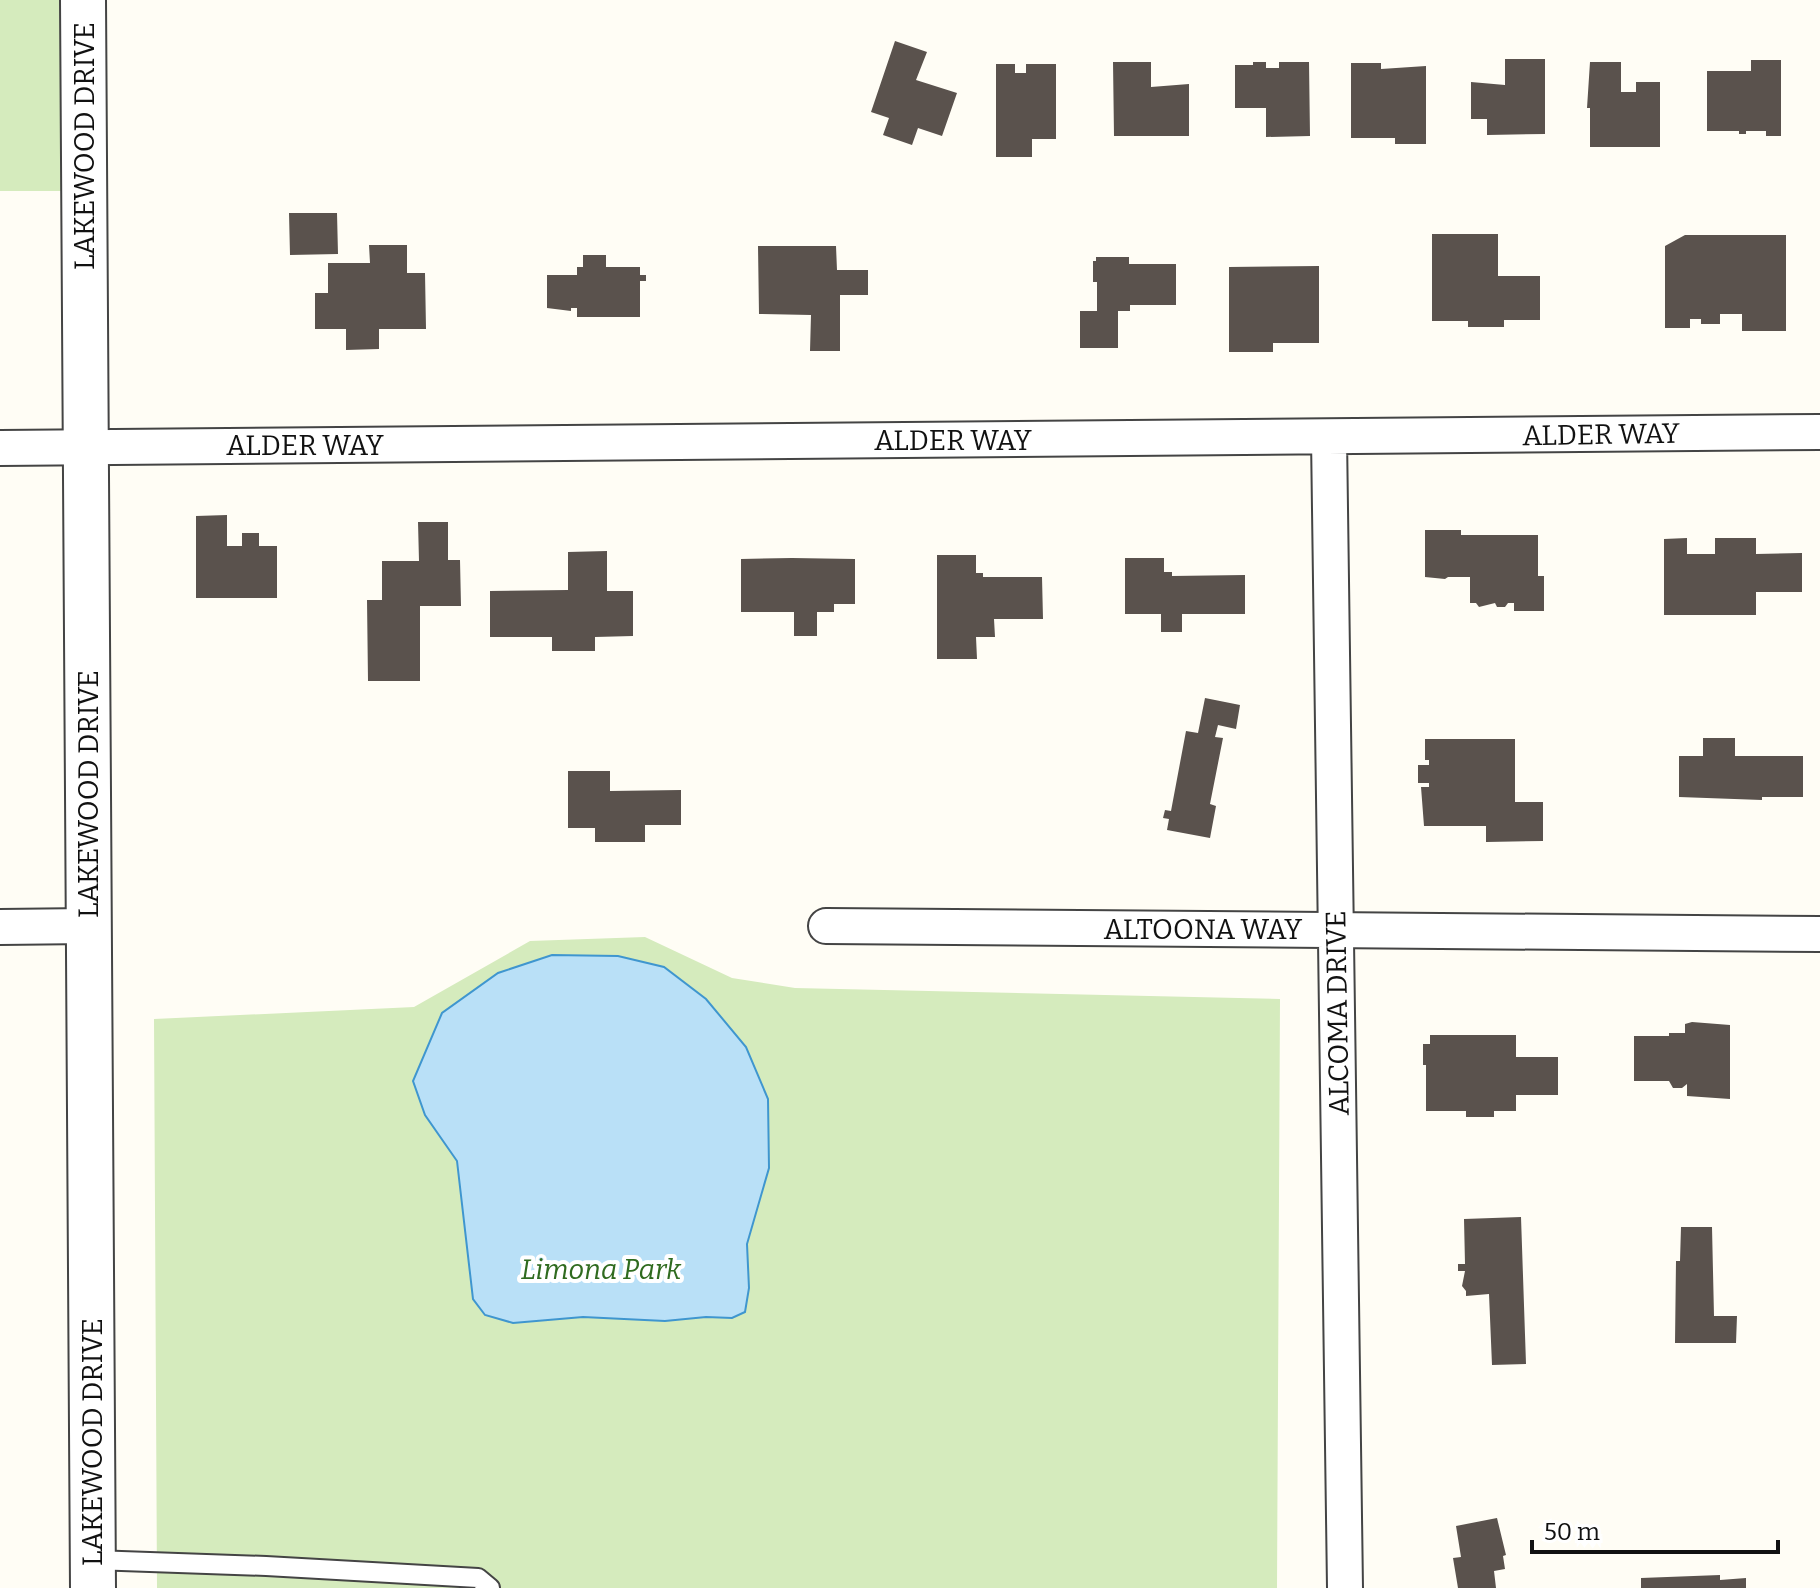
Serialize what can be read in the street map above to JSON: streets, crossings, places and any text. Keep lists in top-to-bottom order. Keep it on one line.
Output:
{"streets":{"street":["LAKEWOOD DRIVE","ALDER WAY","ALTOONA WAY","ALCOMA DRIVE"]},"crossings":[["LAKEWOOD DRIVE","ALDER WAY"],["ALDER WAY","ALCOMA DRIVE"],["ALTOONA WAY","ALCOMA DRIVE"]],"parks":["Limona Park"],"scale_bar":"50 m"}
